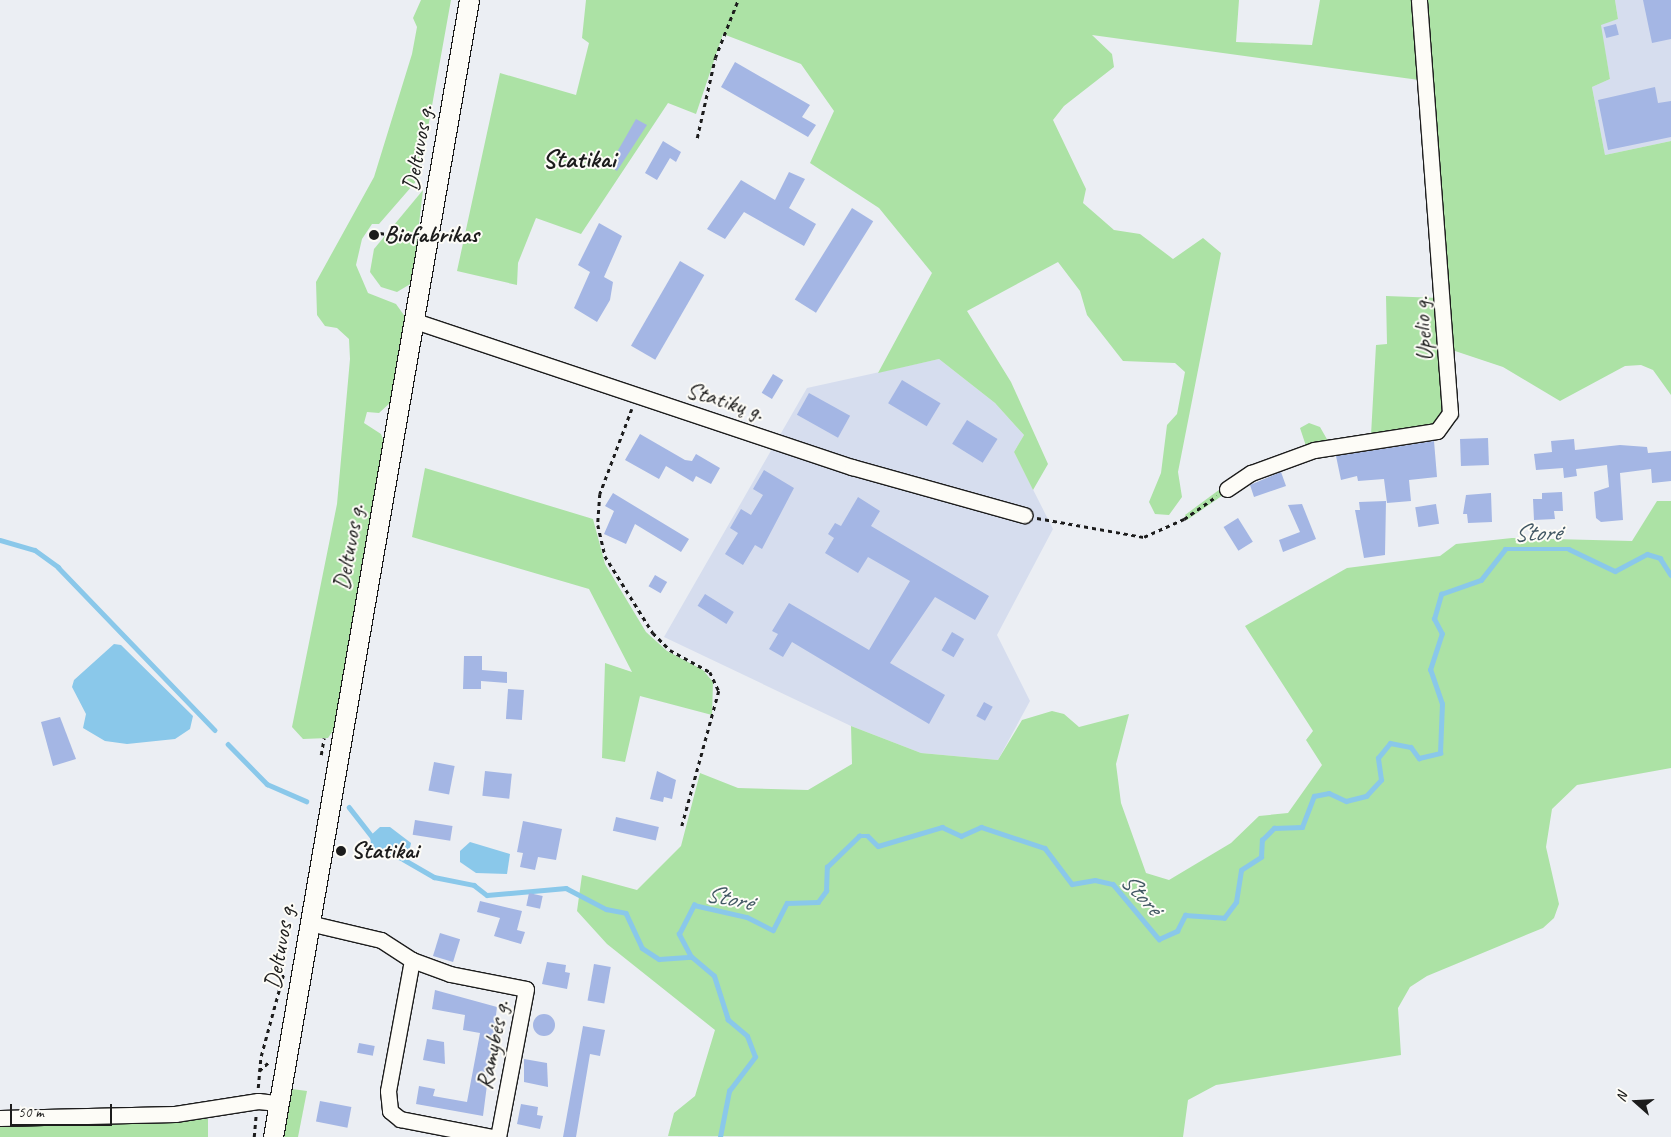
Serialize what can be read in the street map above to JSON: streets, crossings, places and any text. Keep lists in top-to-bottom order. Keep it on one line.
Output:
{"streets":{"main road":["Deltuvos g."],"street":["Upelio g.","Statikų g.","Ramybės g."]},"crossings":[["Deltuvos g.","Statikų g."],["Deltuvos g.","Ramybės g."]],"districts":["Statikai"],"water":["Storė"],"places":["Biofabrikas","Statikai"],"scale_bar":"50 m","north":"left"}
